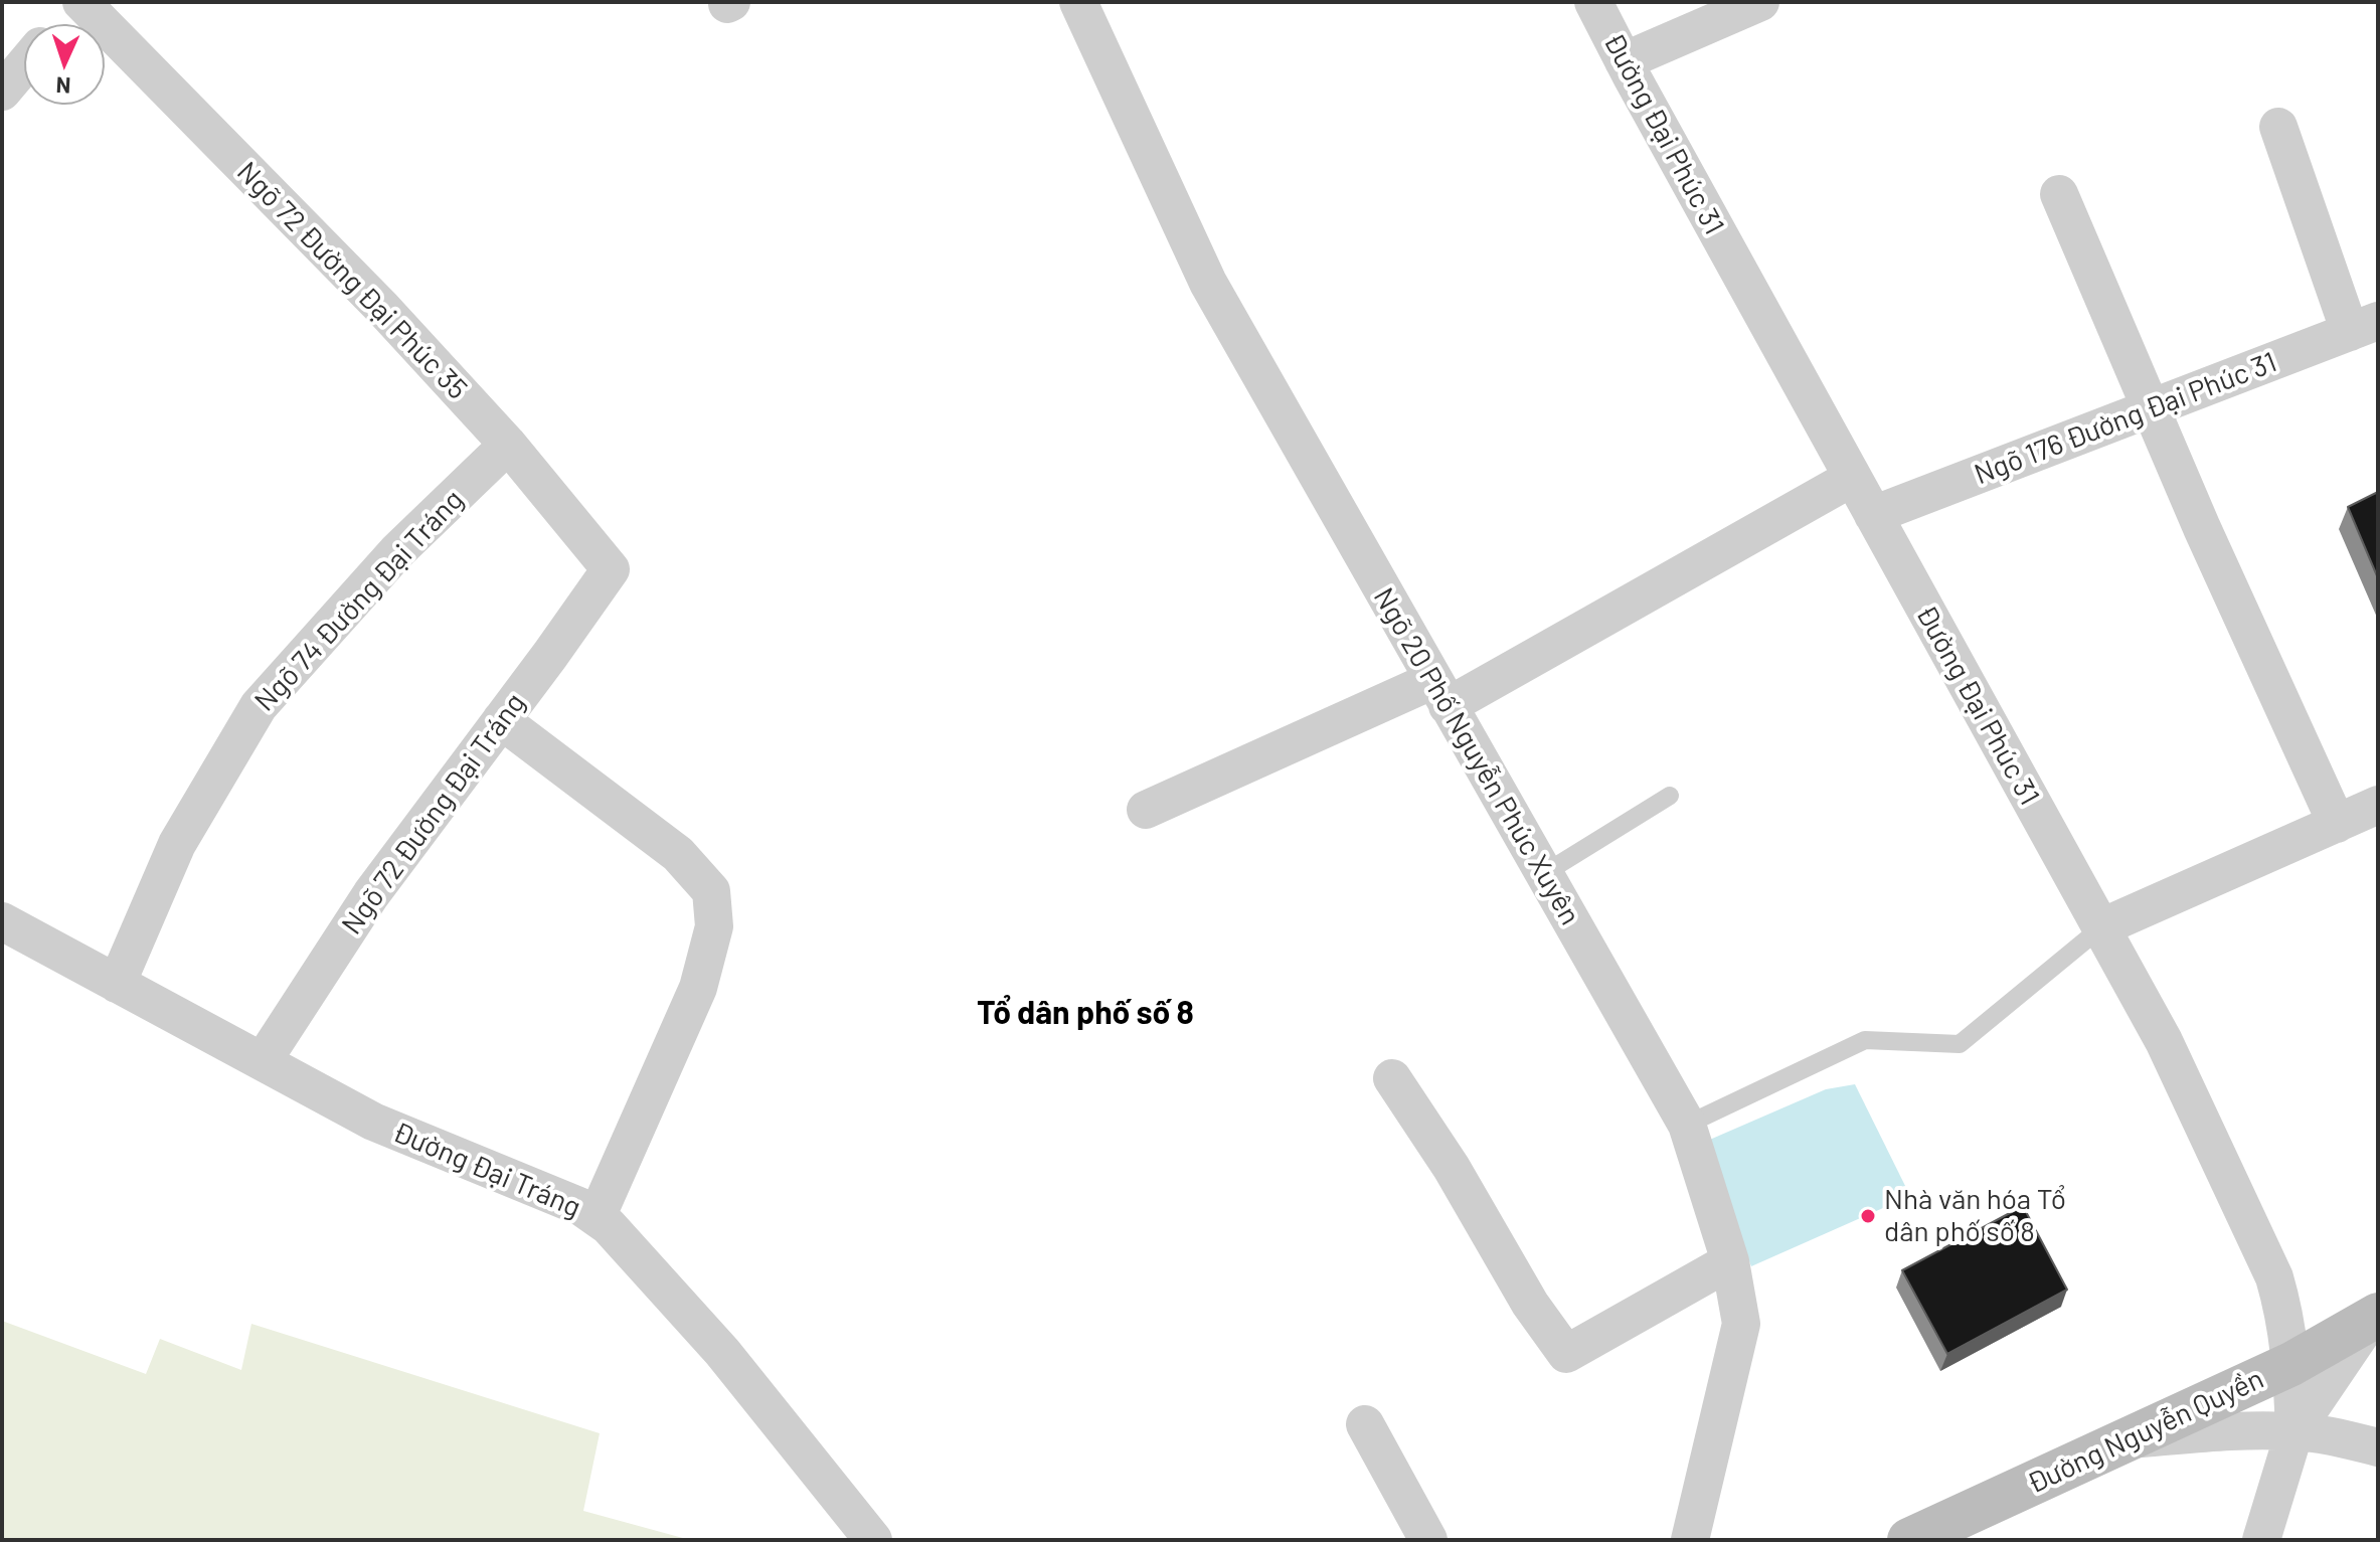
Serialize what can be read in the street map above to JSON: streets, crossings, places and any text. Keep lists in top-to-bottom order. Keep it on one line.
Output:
{"streets":{"street":["Đường Đại Phúc 31","Ngõ 72 Đường Đại Phúc 35","Ngõ 176 Đường Đại Phúc 31","Ngõ 74 Đường Đại Tráng","Ngõ 20 Phố Nguyễn Phúc Xuyên","Ngõ 72 Đường Đại Tráng","Đường Đại Tráng","Đường Nguyễn Quyền"]},"crossings":[["Đường Đại Phúc 31","Ngõ 176 Đường Đại Phúc 31"],["Đường Đại Phúc 31","Đường Nguyễn Quyền"],["Ngõ 72 Đường Đại Phúc 35","Ngõ 74 Đường Đại Tráng"],["Ngõ 72 Đường Đại Phúc 35","Ngõ 72 Đường Đại Tráng"],["Ngõ 74 Đường Đại Tráng","Đường Đại Tráng"],["Ngõ 72 Đường Đại Tráng","Đường Đại Tráng"]],"districts":["Tổ dân phố số 8"],"places":["Nhà văn hóa Tổ dân phố số 8"],"north":"bottom"}
